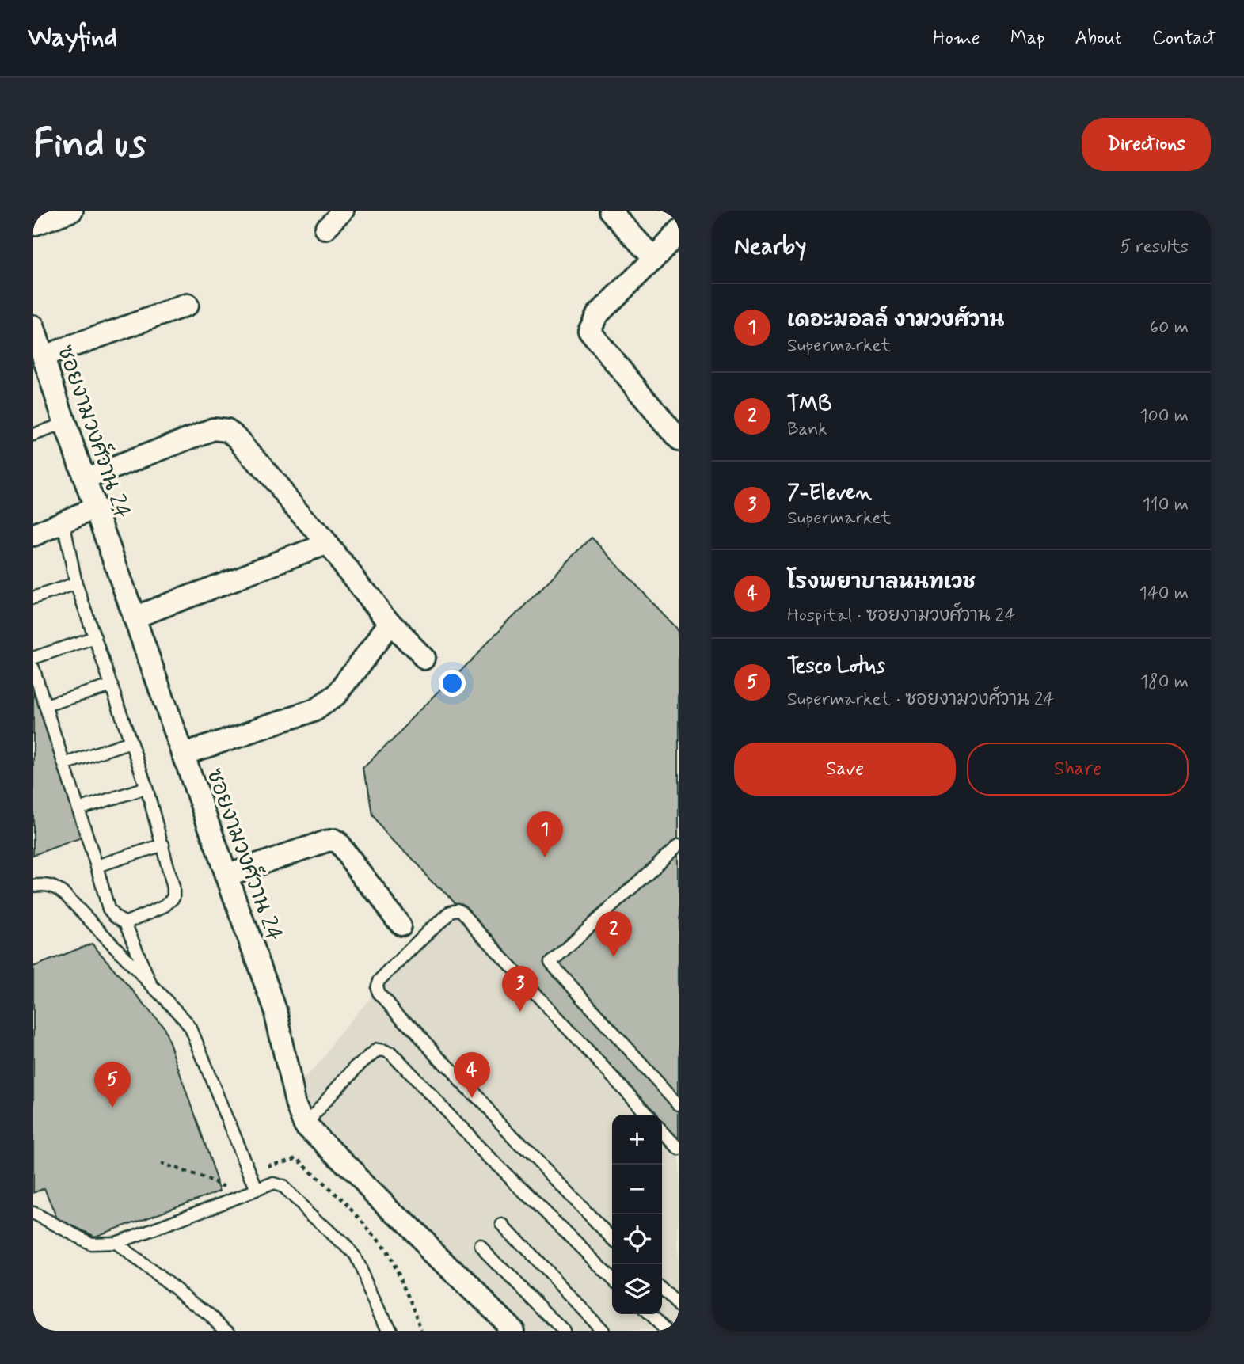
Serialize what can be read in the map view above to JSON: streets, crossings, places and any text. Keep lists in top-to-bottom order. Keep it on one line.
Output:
{"streets":{"street":["ซอยงามวงศ์วาน 24"]},"page":{"header":"Wayfind","nav":["Home","Map","About","Contact"],"buttons":["Directions",["Save","Share"]],"title":"Find us","heading":["Nearby","5 results"],"list":[{"mark":"1","name":"เดอะมอลล์ งามวงศ์วาน","note":"Supermarket","value":"60 m"},{"mark":"2","name":"TMB","note":"Bank","value":"100 m"},{"mark":"3","name":"7-Eleven","note":"Supermarket","value":"110 m"},{"mark":"4","name":"โรงพยาบาลนนทเวช","note":"Hospital · ซอยงามวงศ์วาน 24","value":"140 m"},{"mark":"5","name":"Tesco Lotus","note":"Supermarket · ซอยงามวงศ์วาน 24","value":"180 m"}],"pins":["1","2","3","4","5"],"map_buttons":["+","−"]}}
